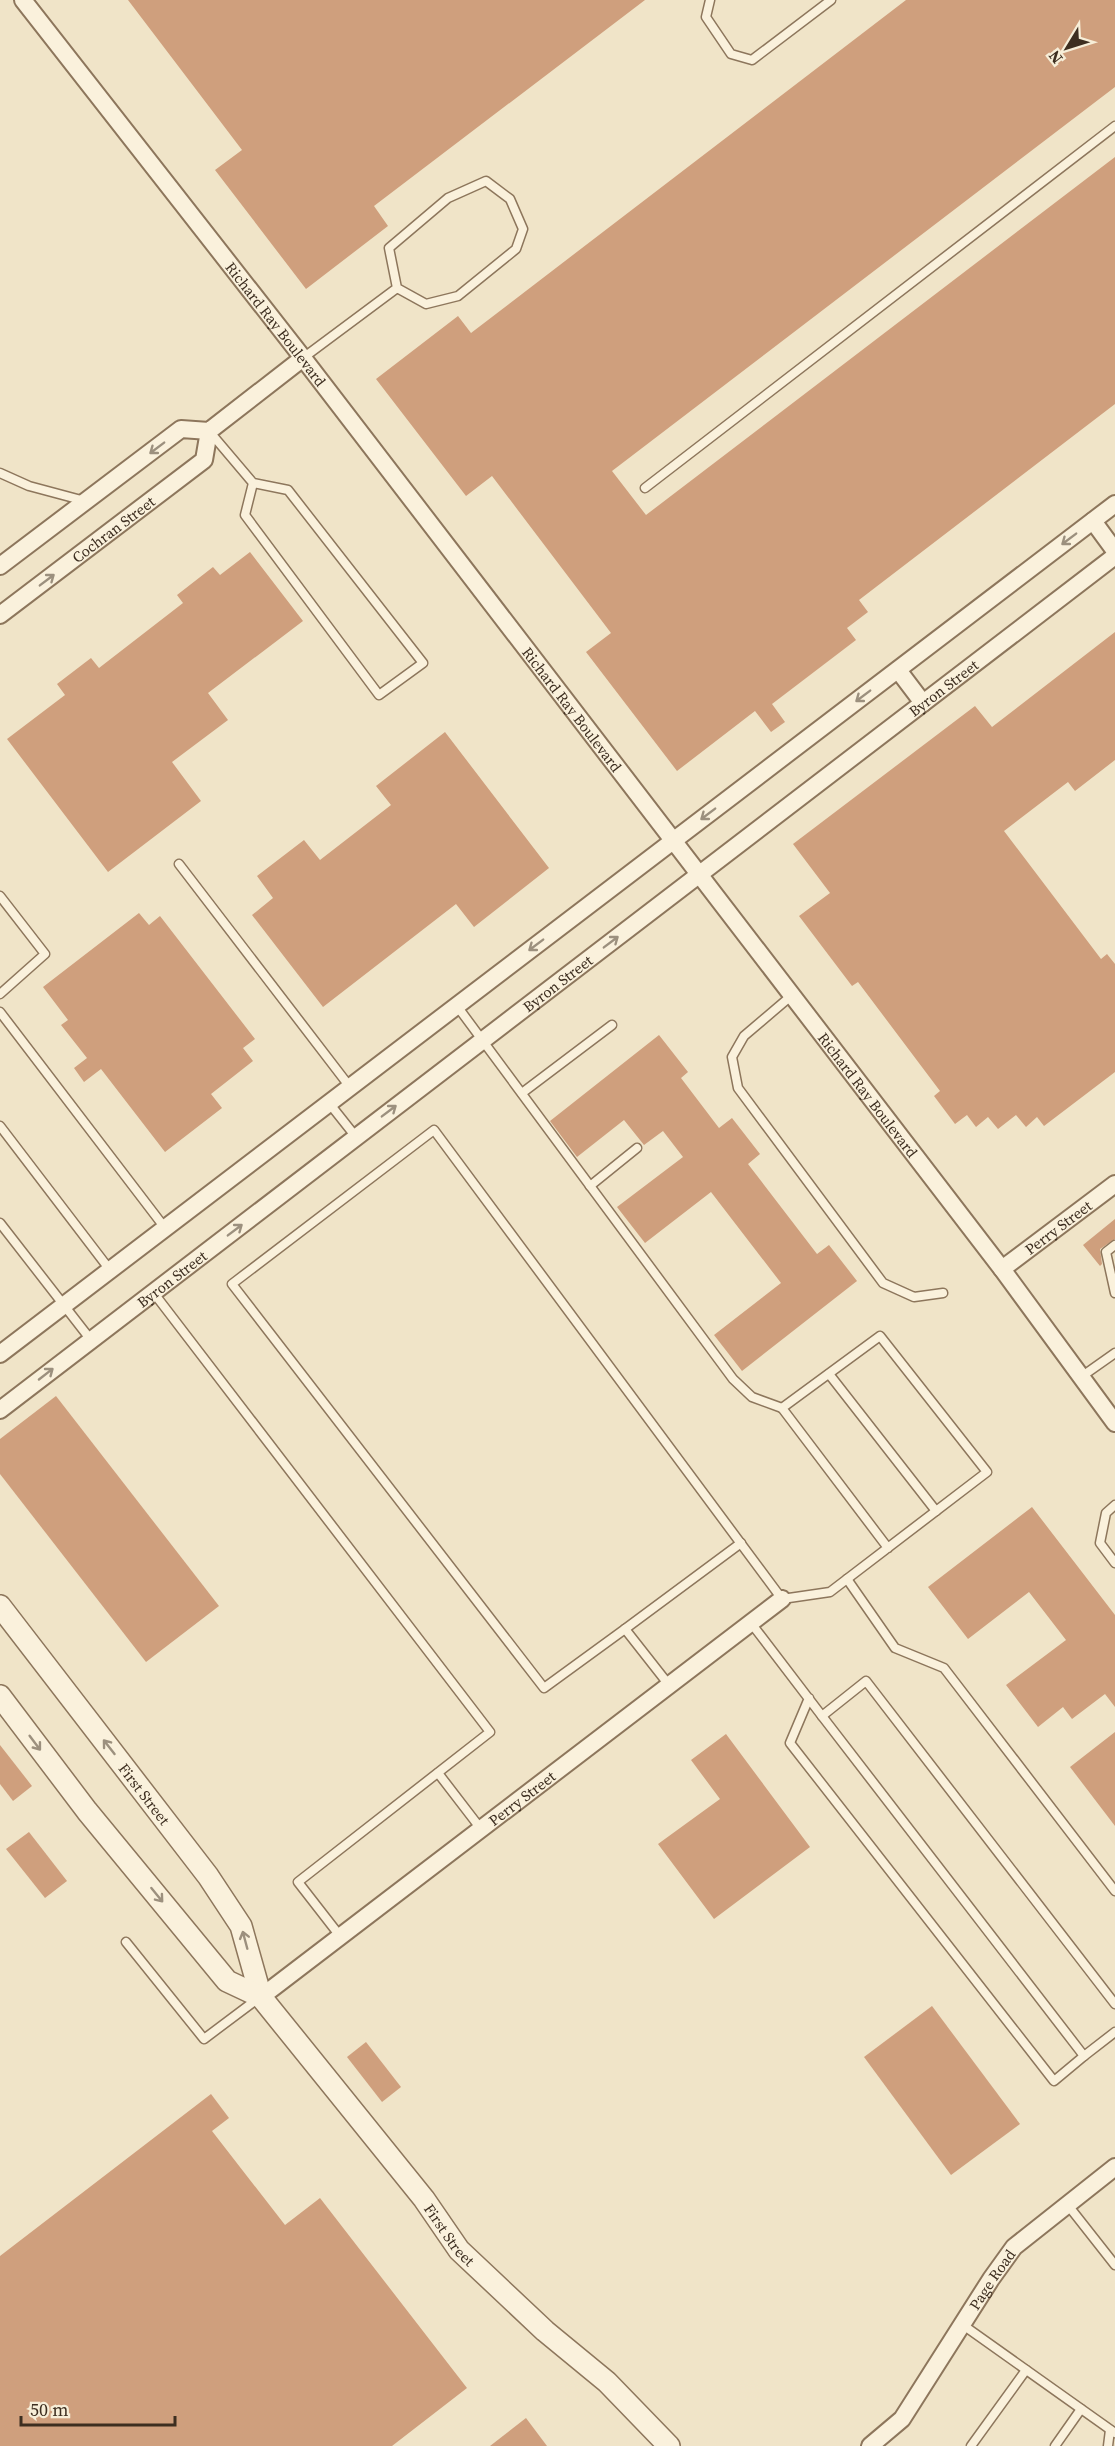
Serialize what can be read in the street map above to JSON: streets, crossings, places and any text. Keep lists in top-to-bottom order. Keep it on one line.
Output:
{"streets":{"street":["Richard Ray Boulevard","Cochran Street","Byron Street","Perry Street","First Street","Page Road"]},"crossings":[["Richard Ray Boulevard","Byron Street"],["Richard Ray Boulevard","Perry Street"],["Perry Street","First Street"]],"scale_bar":"50 m","north":"bottom left"}
